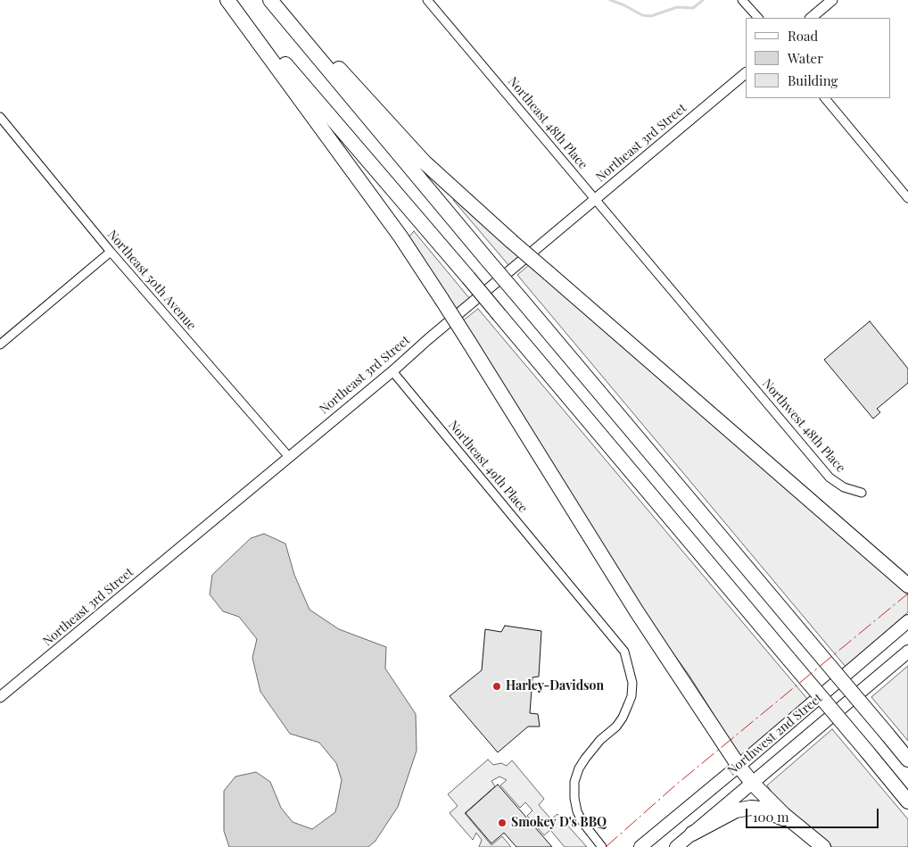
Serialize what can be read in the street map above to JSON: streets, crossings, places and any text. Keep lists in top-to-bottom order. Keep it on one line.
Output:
{"streets":{"main road":["Northwest 2nd Street"],"street":["Northeast 48th Place","Northeast 3rd Street","Northeast 50th Avenue","Northwest 48th Place","Northeast 49th Place"]},"crossings":[["Northeast 48th Place","Northeast 3rd Street"],["Northeast 48th Place","Northwest 48th Place"],["Northeast 3rd Street","Northeast 50th Avenue"],["Northeast 3rd Street","Northeast 49th Place"]],"places":["Harley-Davidson","Smokey D's BBQ"],"legend":["Road","Water","Building"],"scale_bar":"100 m"}
